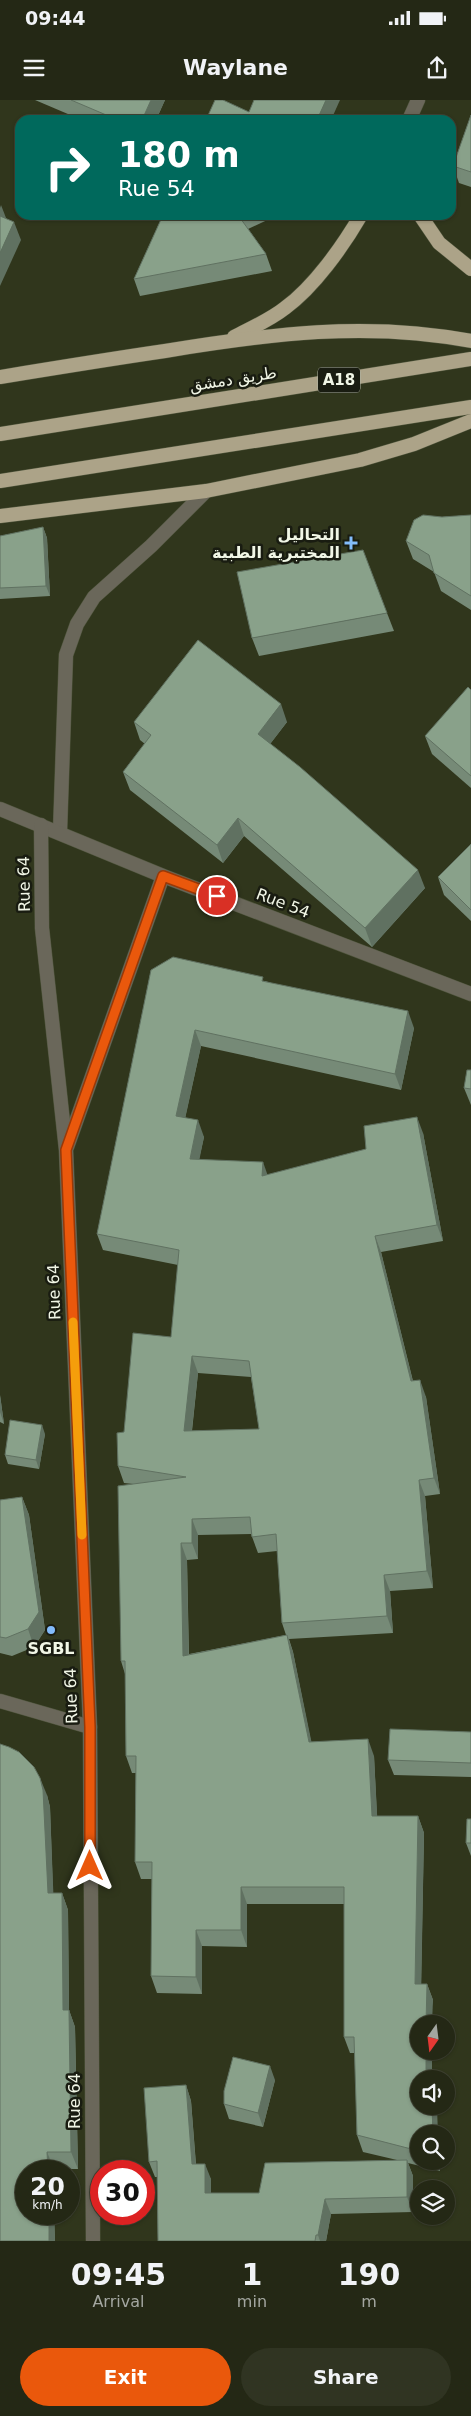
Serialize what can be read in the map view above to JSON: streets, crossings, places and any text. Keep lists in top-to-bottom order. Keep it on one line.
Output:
{"streets":{"highway":["طريق دمشق","A18"],"street":["Rue 64","Rue 54"]},"crossings":[["Rue 64","Rue 54"]],"places":{"health":["التحاليل المختبرية الطبية"],"other":["SGBL"]},"north":"bottom","page":{"status":"09:44","header":"Waylane","turn":["180 m","Rue 54"],"speed":"20 km/h","limit":"30","eta":["09:45","Arrival","1","min","190","m"],"buttons":["Exit","Share"]}}
